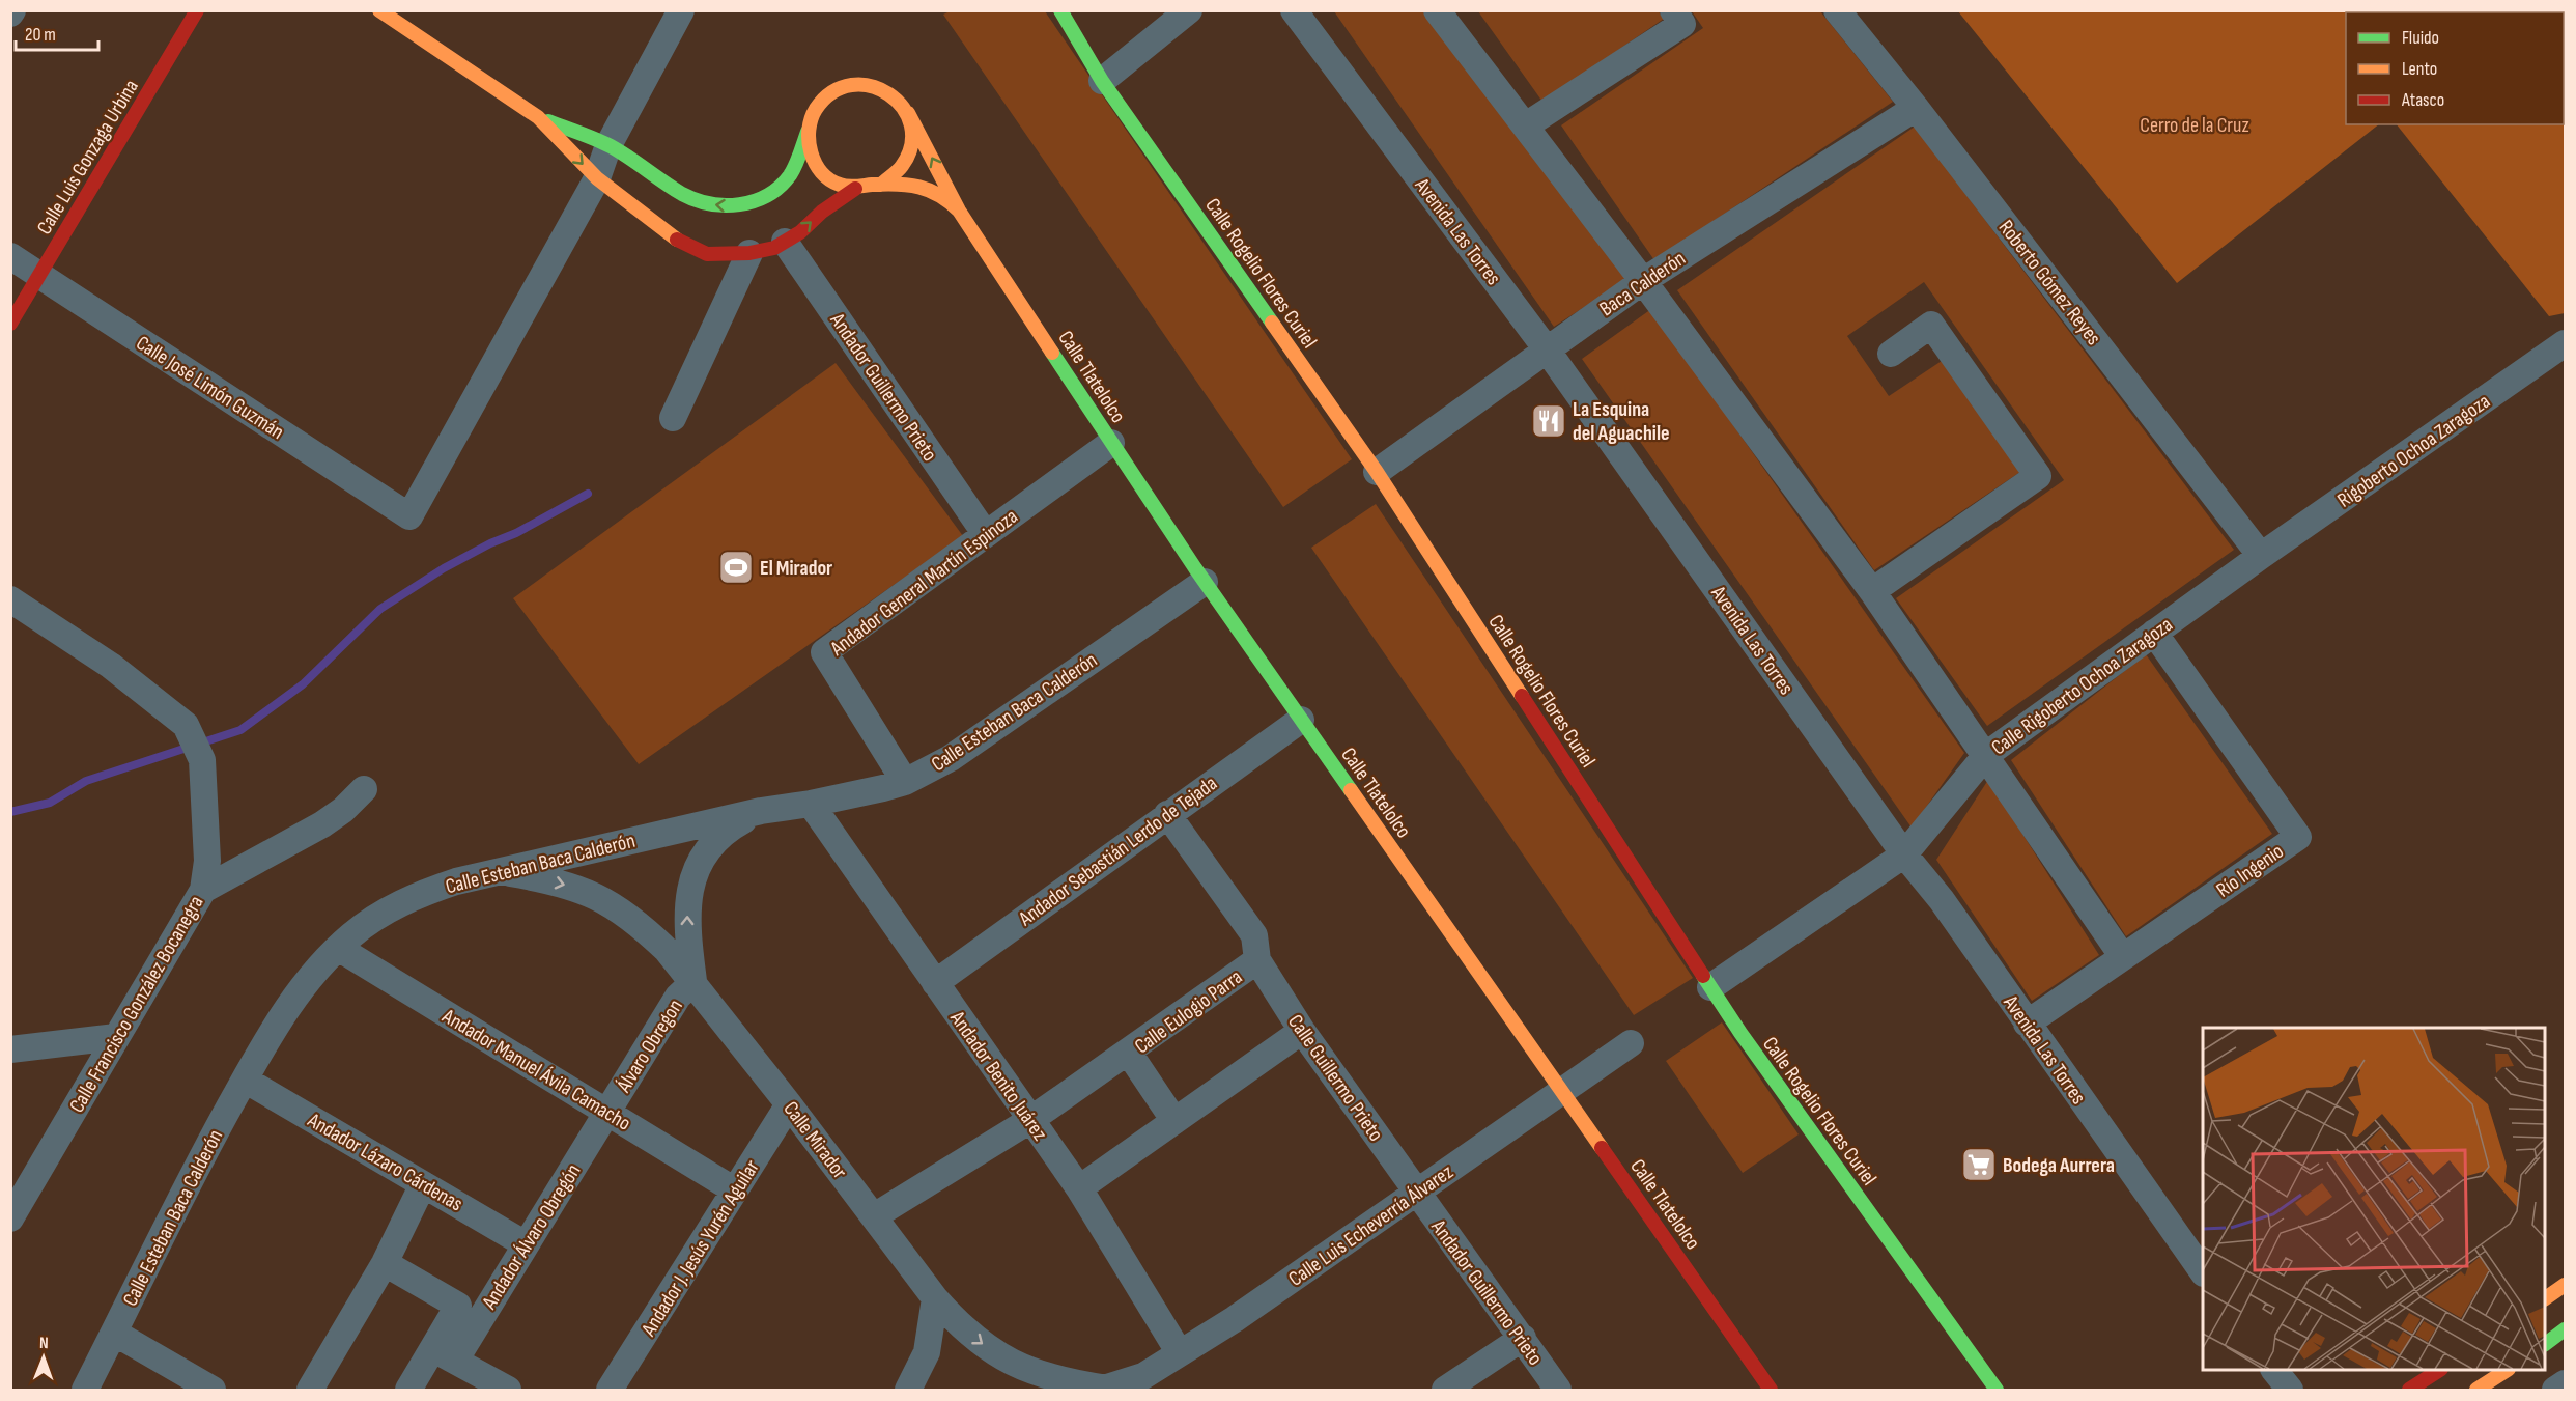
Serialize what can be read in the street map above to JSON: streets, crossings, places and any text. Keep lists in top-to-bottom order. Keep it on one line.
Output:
{"streets":{"street":["Calle Luis Gonzaga Urbina","Avenida Las Torres","Calle Rogelio Flores Curiel","Roberto Gómez Reyes","Baca Calderón","Calle Tlatelolco","Calle José Limón Guzmán","Andador Guillermo Prieto","Rigoberto Ochoa Zaragoza","Andador General Martín Espinoza","Calle Rigoberto Ochoa Zaragoza","Calle Esteban Baca Calderón","Andador Sebastián Lerdo de Tejada","Río Ingenio","Calle Francisco González Bocanegra","Calle Eulogio Parra","Álvaro Obregon","Andador Manuel Ávila Camacho","Andador Benito Juárez","Calle Guillermo Prieto","Calle Mirador","Andador Lázaro Cárdenas","Calle Luis Echeverría Álvarez","Andador Álvaro Obregón","Andador J. Jesús Yurén Aguilar"]},"crossings":[["Calle Luis Gonzaga Urbina","Calle José Limón Guzmán"],["Avenida Las Torres","Baca Calderón"],["Avenida Las Torres","Calle Rigoberto Ochoa Zaragoza"],["Avenida Las Torres","Río Ingenio"],["Calle Rogelio Flores Curiel","Baca Calderón"],["Calle Rogelio Flores Curiel","Calle Rigoberto Ochoa Zaragoza"],["Roberto Gómez Reyes","Baca Calderón"],["Roberto Gómez Reyes","Rigoberto Ochoa Zaragoza"],["Roberto Gómez Reyes","Calle Rigoberto Ochoa Zaragoza"],["Calle Tlatelolco","Andador General Martín Espinoza"],["Calle Tlatelolco","Calle Esteban Baca Calderón"],["Calle Tlatelolco","Andador Sebastián Lerdo de Tejada"],["Calle Tlatelolco","Calle Luis Echeverría Álvarez"],["Andador Guillermo Prieto","Andador General Martín Espinoza"],["Andador Guillermo Prieto","Calle Guillermo Prieto"],["Andador Guillermo Prieto","Calle Luis Echeverría Álvarez"],["Rigoberto Ochoa Zaragoza","Calle Rigoberto Ochoa Zaragoza"],["Andador General Martín Espinoza","Calle Esteban Baca Calderón"],["Calle Rigoberto Ochoa Zaragoza","Río Ingenio"],["Calle Esteban Baca Calderón","Andador Manuel Ávila Camacho"],["Calle Esteban Baca Calderón","Andador Benito Juárez"],["Calle Esteban Baca Calderón","Calle Mirador"],["Calle Esteban Baca Calderón","Andador Lázaro Cárdenas"],["Andador Sebastián Lerdo de Tejada","Andador Benito Juárez"],["Calle Eulogio Parra","Calle Guillermo Prieto"],["Álvaro Obregon","Andador Manuel Ávila Camacho"],["Álvaro Obregon","Calle Mirador"],["Álvaro Obregon","Andador Álvaro Obregón"],["Andador Manuel Ávila Camacho","Andador Álvaro Obregón"],["Andador Manuel Ávila Camacho","Andador J. Jesús Yurén Aguilar"],["Andador Benito Juárez","Calle Luis Echeverría Álvarez"],["Calle Guillermo Prieto","Calle Luis Echeverría Álvarez"],["Calle Mirador","Calle Luis Echeverría Álvarez"],["Calle Mirador","Andador J. Jesús Yurén Aguilar"],["Andador Lázaro Cárdenas","Andador Álvaro Obregón"]],"parks":["Cerro de la Cruz"],"places":{"restaurant":["La Esquina del Aguachile"],"sports":["El Mirador"],"supermarket":["Bodega Aurrera"]},"legend":["Fluido","Lento","Atasco"],"scale_bar":"20 m","north":"top"}
